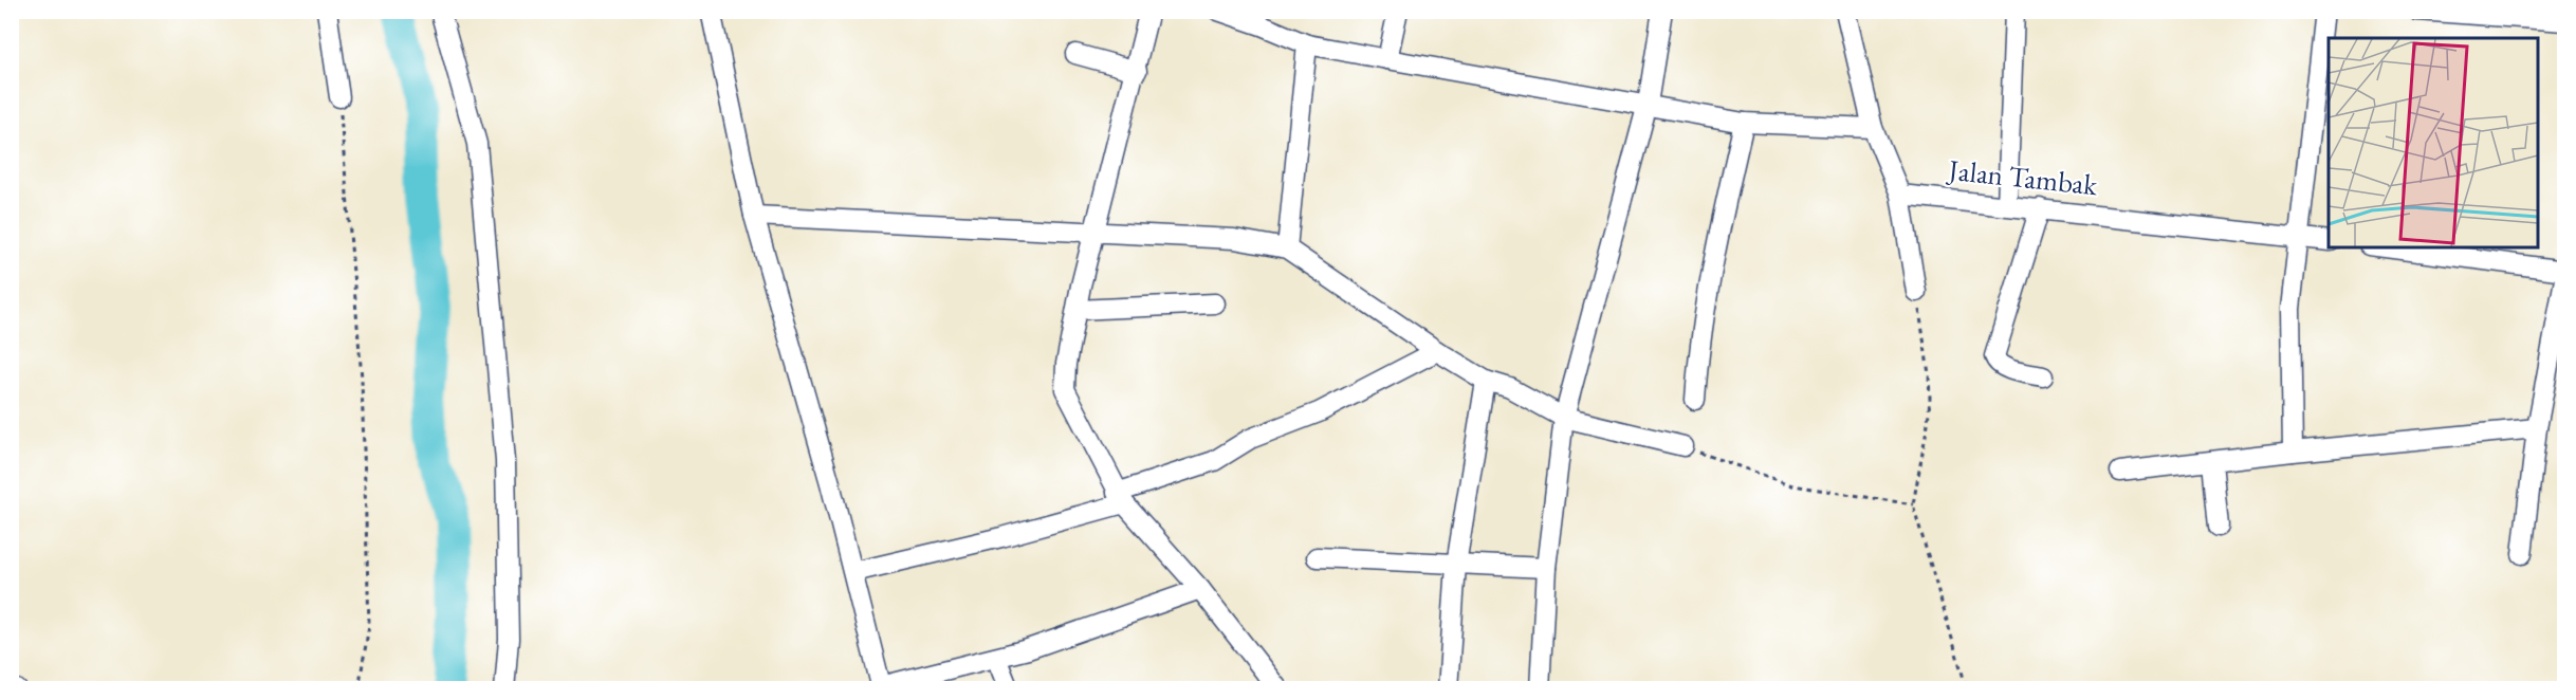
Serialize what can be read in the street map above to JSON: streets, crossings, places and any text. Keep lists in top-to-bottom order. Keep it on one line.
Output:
{"streets":{"street":["Jalan Tambak"]}}
